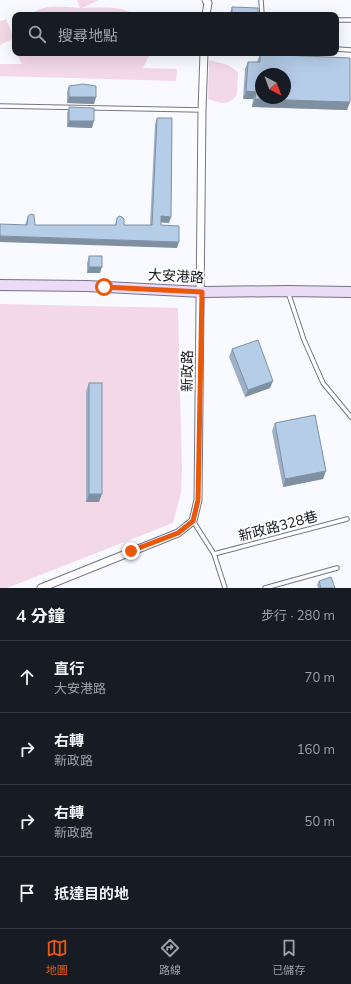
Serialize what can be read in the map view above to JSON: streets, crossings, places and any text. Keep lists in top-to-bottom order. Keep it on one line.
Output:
{"streets":{"main road":["大安港路"],"street":["新政路"],"lane":["新政路328巷"]},"crossings":[["大安港路","新政路"]],"north":"bottom right","page":{"search":"搜尋地點","heading":["4 分鐘","步行 · 280 m"],"list":[["直行","大安港路","70 m"],["右轉","新政路","160 m"],["右轉","新政路","50 m"],"抵達目的地"],"nav":["地圖","路線","已儲存"]}}
